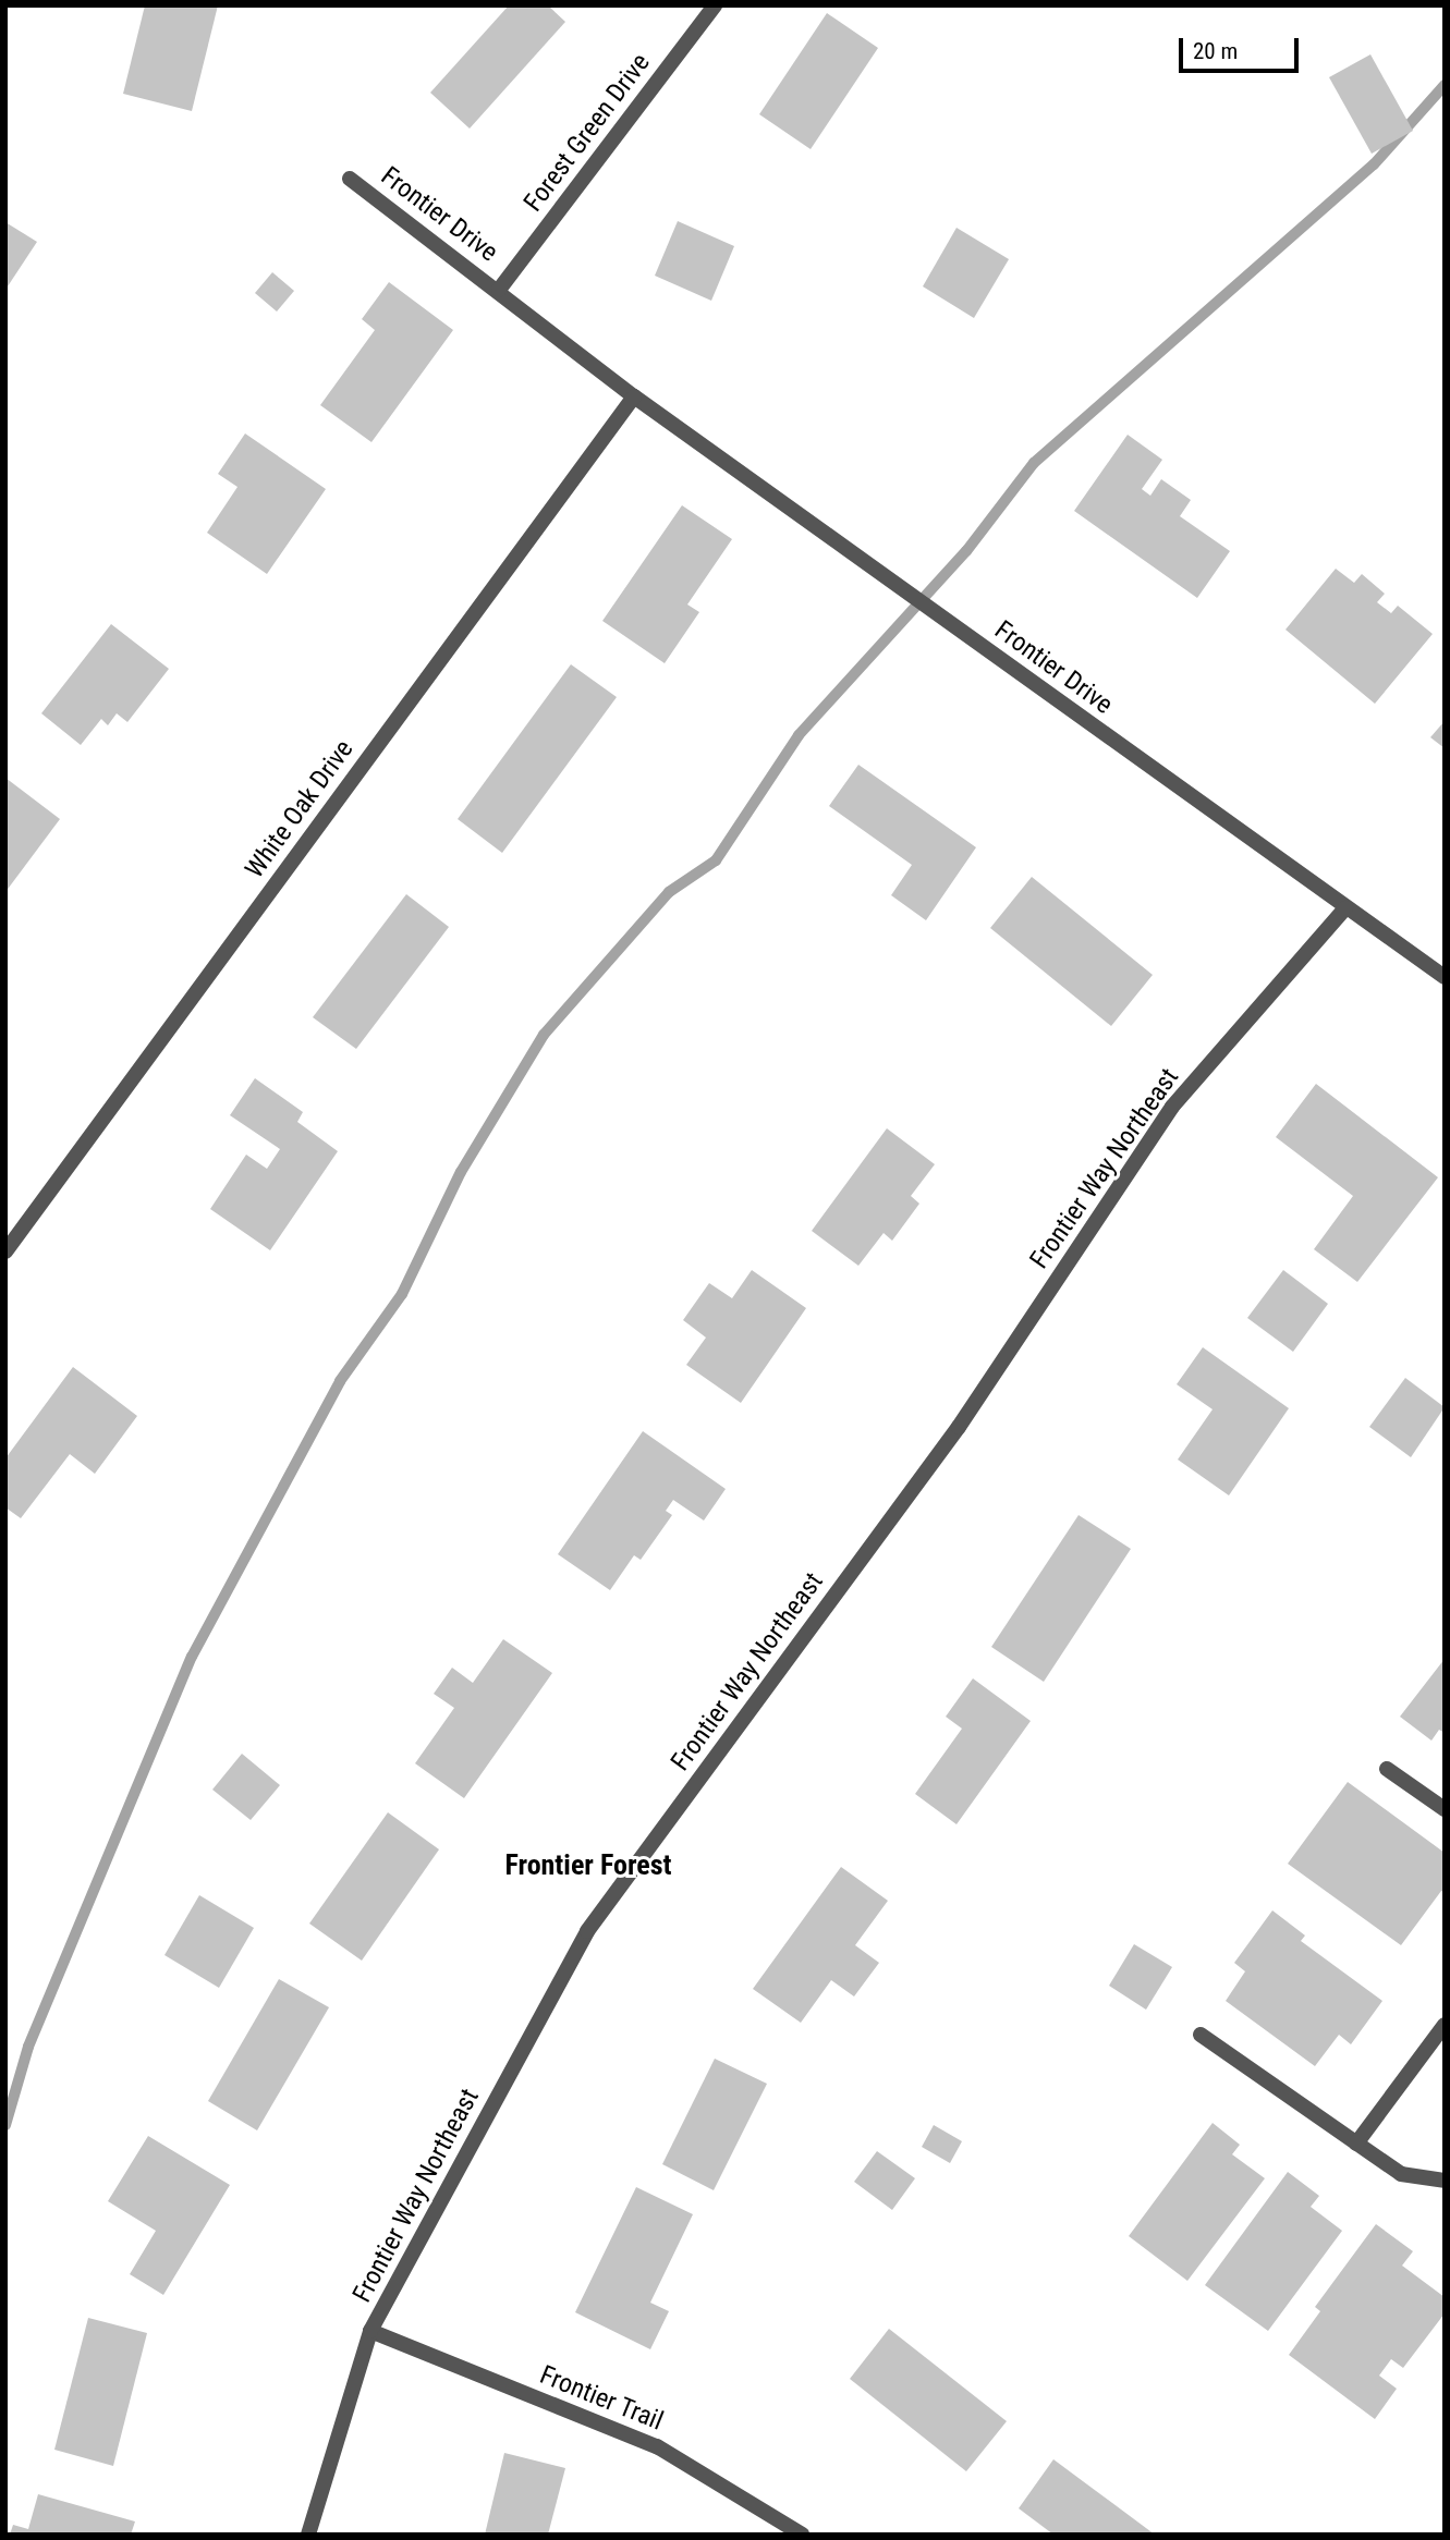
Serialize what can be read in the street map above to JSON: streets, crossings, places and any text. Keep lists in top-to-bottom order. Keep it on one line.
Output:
{"streets":{"street":["Forest Green Drive","Frontier Drive","White Oak Drive","Frontier Way Northeast","Frontier Trail"]},"crossings":[["Forest Green Drive","Frontier Drive"],["Frontier Drive","White Oak Drive"],["Frontier Drive","Frontier Way Northeast"],["Frontier Way Northeast","Frontier Trail"]],"districts":["Frontier Forest"],"scale_bar":"20 m"}
